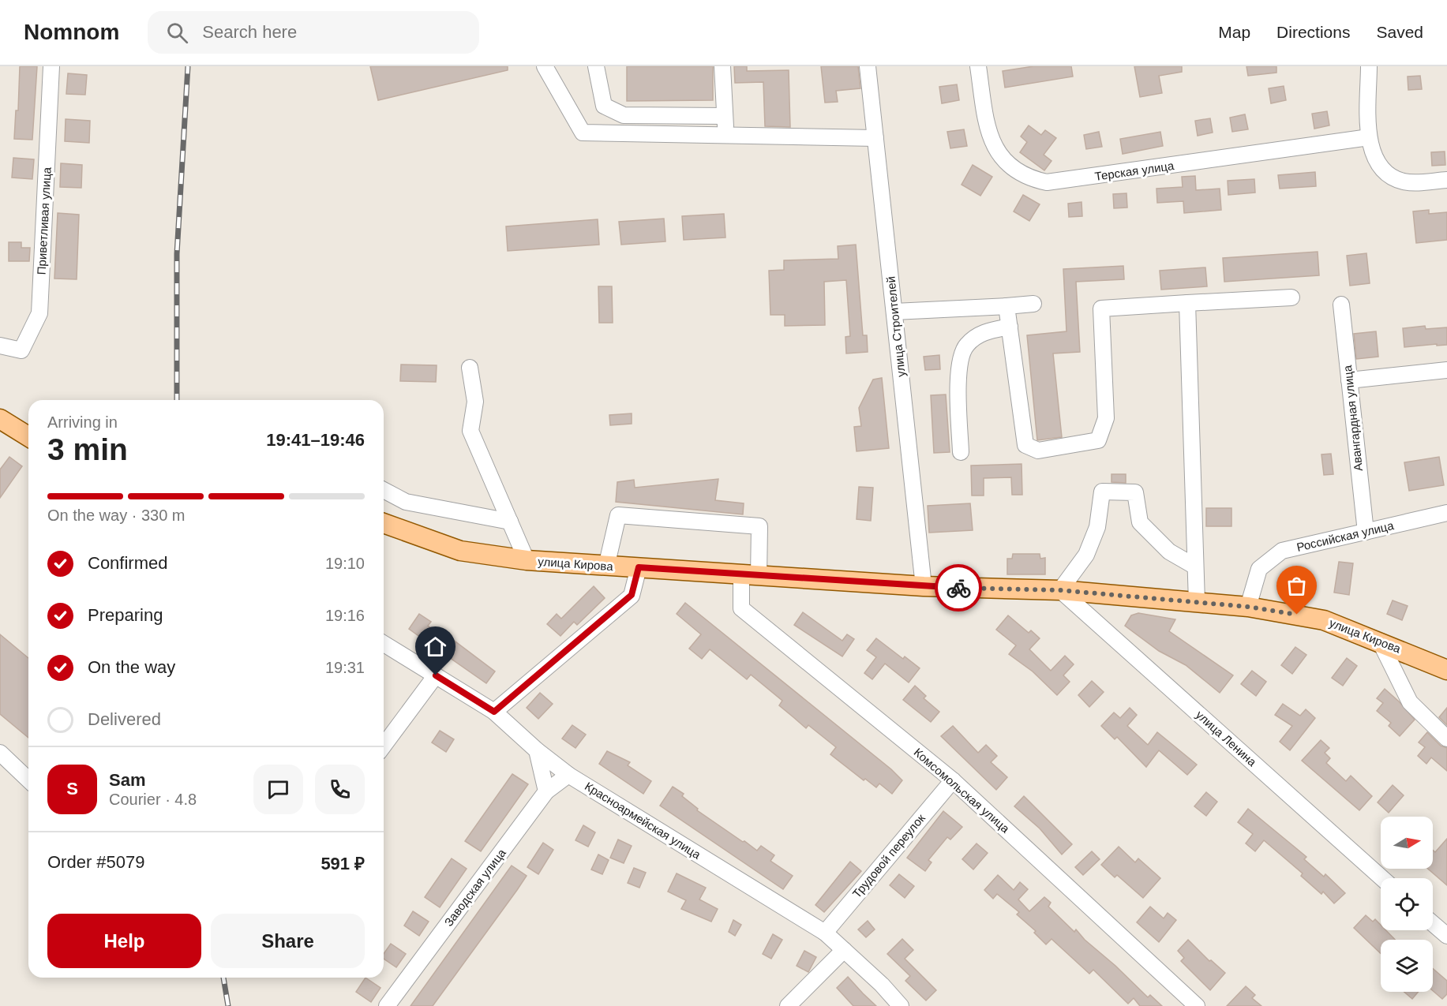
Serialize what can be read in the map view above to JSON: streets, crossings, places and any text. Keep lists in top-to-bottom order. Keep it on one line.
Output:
{"streets":{"main road":["улица Кирова"],"street":["Терская улица","Приветливая улица","улица Строителей","Авангардная улица","Российская улица","улица Ленина","Комсомольская улица","Красноармейская улица","Трудовой переулок","Заводская улица"]},"crossings":[["улица Строителей","улица Кирова"],["Авангардная улица","Российская улица"],["Российская улица","улица Кирова"],["улица Кирова","улица Ленина"],["улица Кирова","Комсомольская улица"],["Комсомольская улица","Трудовой переулок"],["Красноармейская улица","Трудовой переулок"],["Красноармейская улица","Заводская улица"]],"north":"right","page":{"header":"Nomnom","search":"Search here","nav":["Map","Directions","Saved"],"heading":["3 min","Arriving in","19:41–19:46"],"panel":["Sam","Courier · 4.8","Order #5079","591 ₽"],"bar":"On the way · 330 m","list":[["Confirmed","19:10"],["Preparing","19:16"],["On the way","19:31"],"Delivered"],"round":"S","buttons":["Help","Share"]}}
